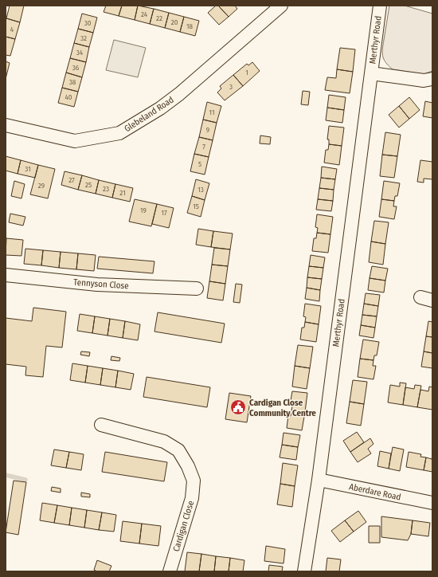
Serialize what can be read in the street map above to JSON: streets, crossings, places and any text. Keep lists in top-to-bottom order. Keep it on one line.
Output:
{"streets":{"street":["Merthyr Road","Glebeland Road","Tennyson Close","Aberdare Road","Cardigan Close"]},"crossings":[["Merthyr Road","Aberdare Road"]],"places":{"public building":["Cardigan Close Community Centre"]},"house_numbers":["24","22","20","30","18","4","32","34","36","1","38","3","40","11","9","7","5","31","27","25","29","23","13","21","15","19","17"]}
